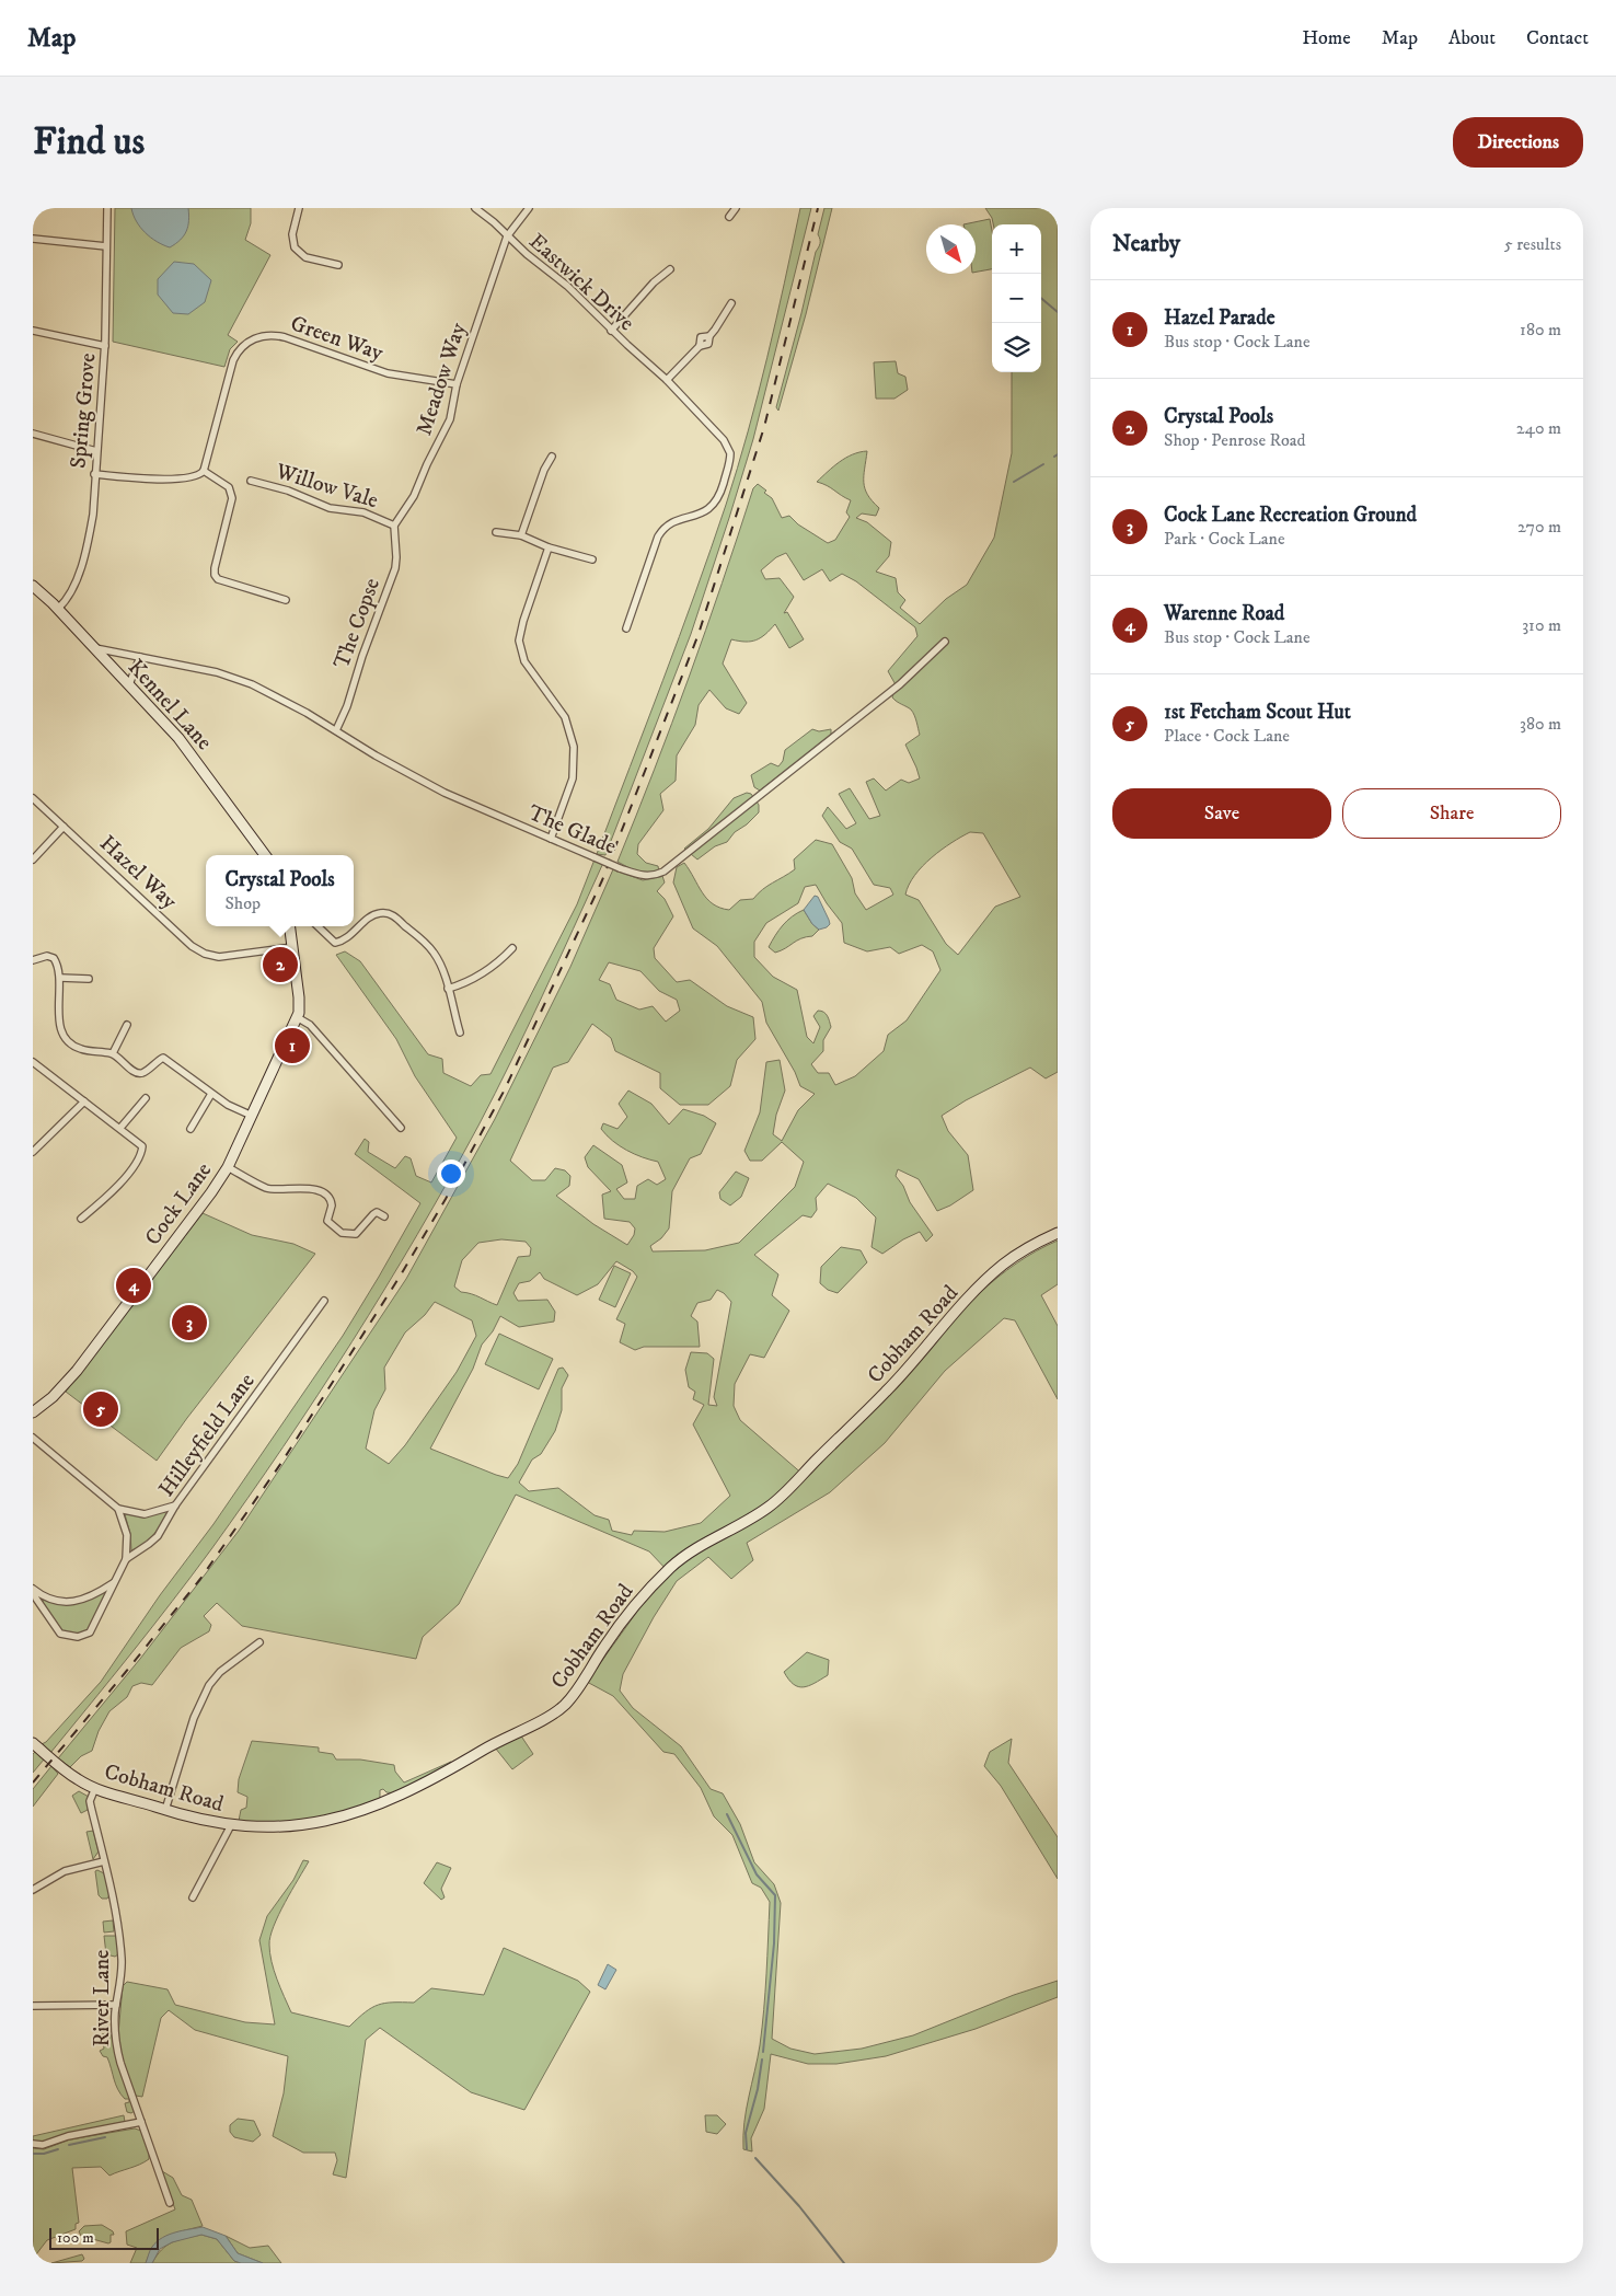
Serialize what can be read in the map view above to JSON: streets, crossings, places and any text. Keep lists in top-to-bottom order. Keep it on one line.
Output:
{"streets":{"street":["Eastwick Drive","Green Way","Meadow Way","Spring Grove","Willow Vale","The Copse","Kennel Lane","The Glade","Hazel Way","Cock Lane","Cobham Road","Hilleyfield Lane","River Lane"]},"crossings":[["Eastwick Drive","Meadow Way"],["Green Way","Meadow Way"],["Meadow Way","Willow Vale"],["Meadow Way","The Copse"],["Spring Grove","Kennel Lane"],["Willow Vale","The Copse"],["The Copse","The Glade"],["Kennel Lane","The Glade"],["Cobham Road","River Lane"]],"scale_bar":"100 m","north":"bottom right","page":{"header":"Map","nav":["Home","Map","About","Contact"],"buttons":["Directions",["Save","Share"]],"title":"Find us","heading":["Nearby","5 results"],"map_buttons":["+","−"],"list":[{"mark":"1","name":"Hazel Parade","note":"Bus stop · Cock Lane","value":"180 m"},{"mark":"2","name":"Crystal Pools","note":"Shop · Penrose Road","value":"240 m"},{"mark":"3","name":"Cock Lane Recreation Ground","note":"Park · Cock Lane","value":"270 m"},{"mark":"4","name":"Warenne Road","note":"Bus stop · Cock Lane","value":"310 m"},{"mark":"5","name":"1st Fetcham Scout Hut","note":"Place · Cock Lane","value":"380 m"}],"popup":["Crystal Pools","Shop"],"pins":["2","1","4","3","5"],"scale":"100 m"}}
